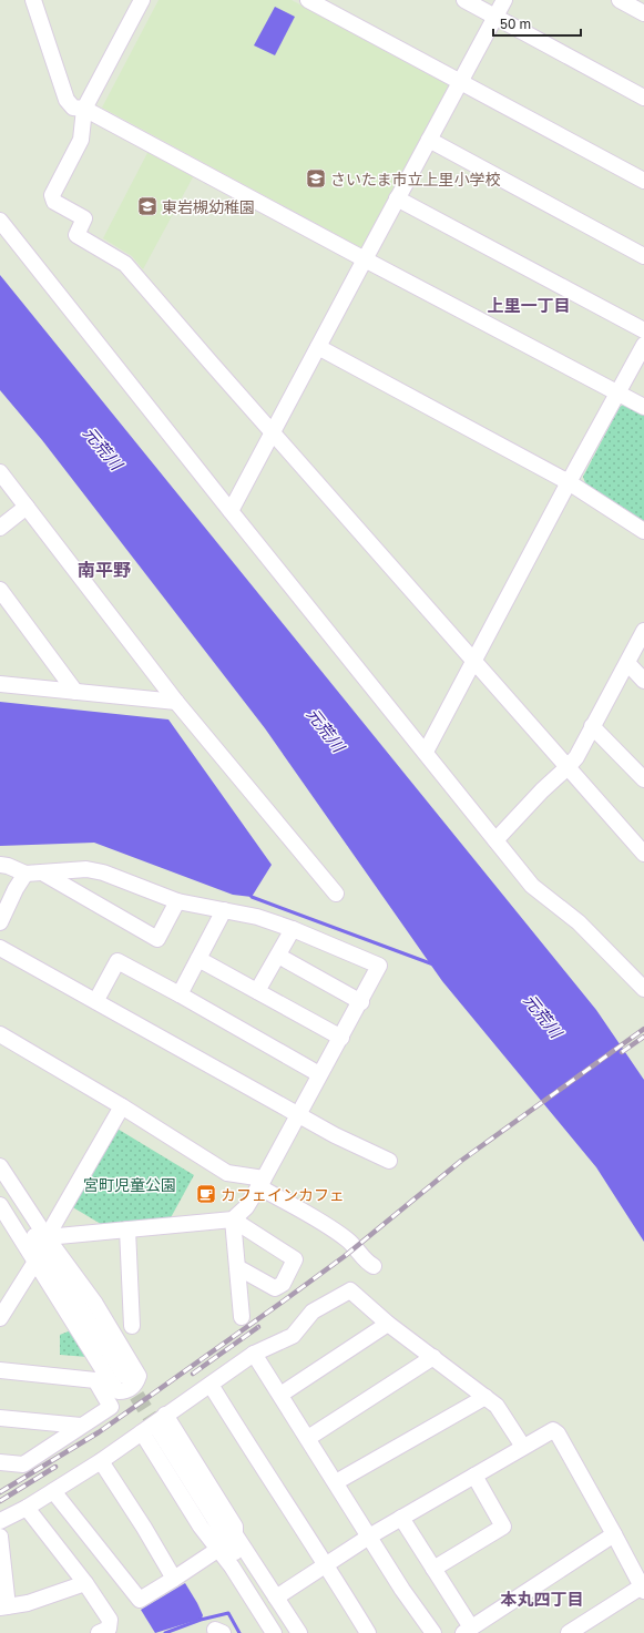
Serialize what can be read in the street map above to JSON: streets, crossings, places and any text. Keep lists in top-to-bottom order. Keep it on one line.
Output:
{"districts":["上里一丁目","南平野","本丸四丁目"],"water":["元荒川"],"parks":["宮町児童公園"],"places":{"school or university":["さいたま市立上里小学校","東岩槻幼稚園"],"cafe":["カフェインカフェ"]},"scale_bar":"50 m"}
